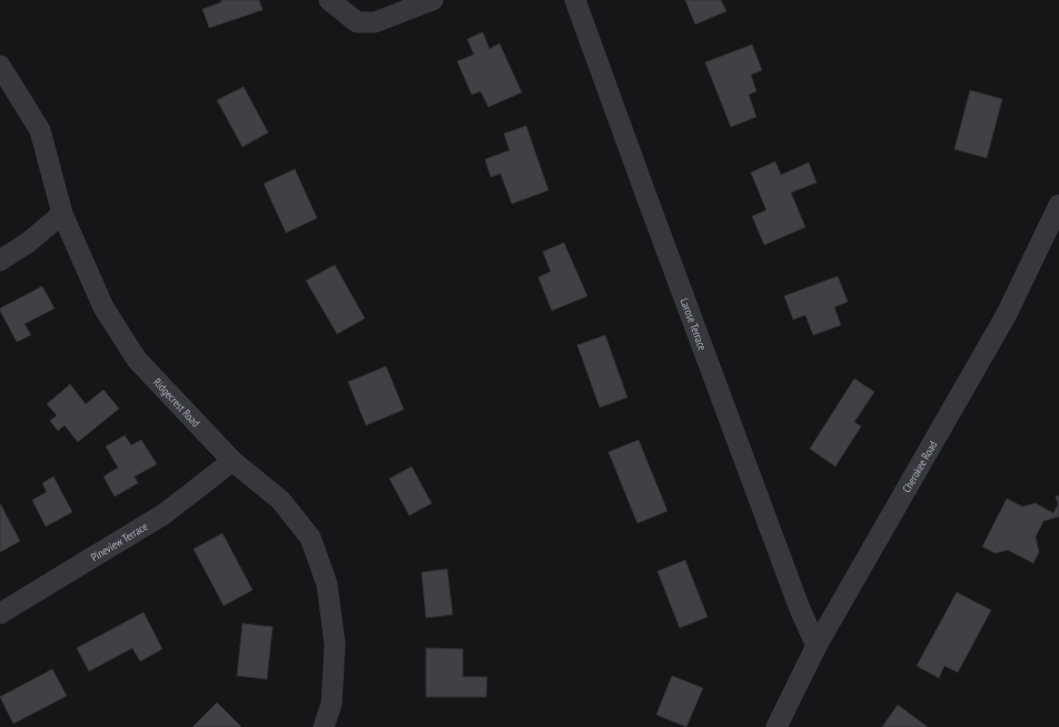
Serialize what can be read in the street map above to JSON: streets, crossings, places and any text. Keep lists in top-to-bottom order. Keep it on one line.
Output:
{"streets":{"street":["Larose Terrace","Ridgecrest Road","Cherokee Road","Pineview Terrace"]},"crossings":[["Larose Terrace","Cherokee Road"],["Ridgecrest Road","Pineview Terrace"]]}
